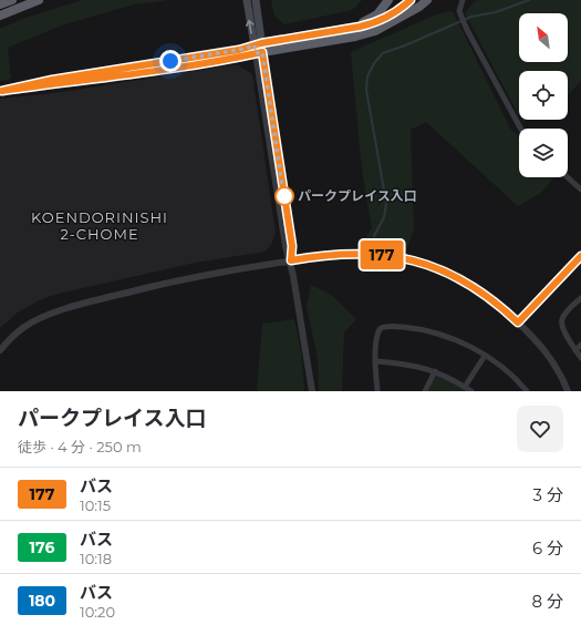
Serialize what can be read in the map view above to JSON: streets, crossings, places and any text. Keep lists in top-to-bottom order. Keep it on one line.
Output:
{"districts":["KOENDORINISHI 2-CHOME"],"places":["パークプレイス入口"],"lines":["bus line 177"],"north":"top left","page":{"on_map":"177","heading":["パークプレイス入口","徒歩 · 4 分 · 250 m"],"list":[{"mark":"177","name":"バス","note":"10:15","value":"3 分"},{"mark":"176","name":"バス","note":"10:18","value":"6 分"},{"mark":"180","name":"バス","note":"10:20","value":"8 分"}]}}
